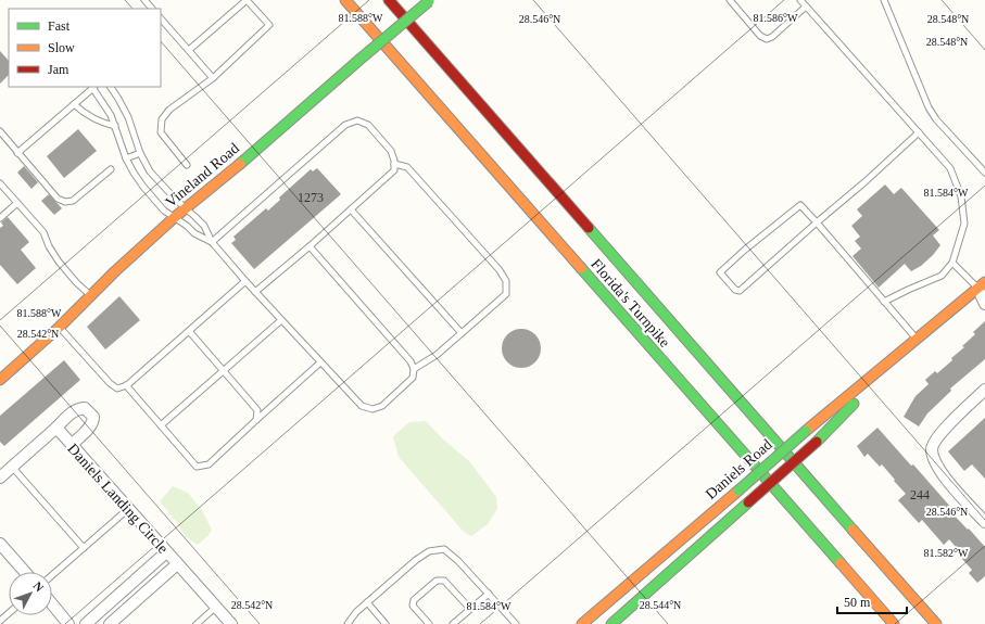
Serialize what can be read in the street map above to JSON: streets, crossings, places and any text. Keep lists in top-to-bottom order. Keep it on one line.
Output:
{"streets":{"main road":["Vineland Road","Florida's Turnpike","Daniels Road"],"street":["Daniels Landing Circle"]},"house_numbers":["1273","244"],"legend":["Fast","Slow","Jam"],"scale_bar":"50 m","north":"top right","coordinates":["81.588°W","81.586°W","28.546°N","28.548°N","81.584°W","28.542°N","81.582°W","28.544°N"]}
